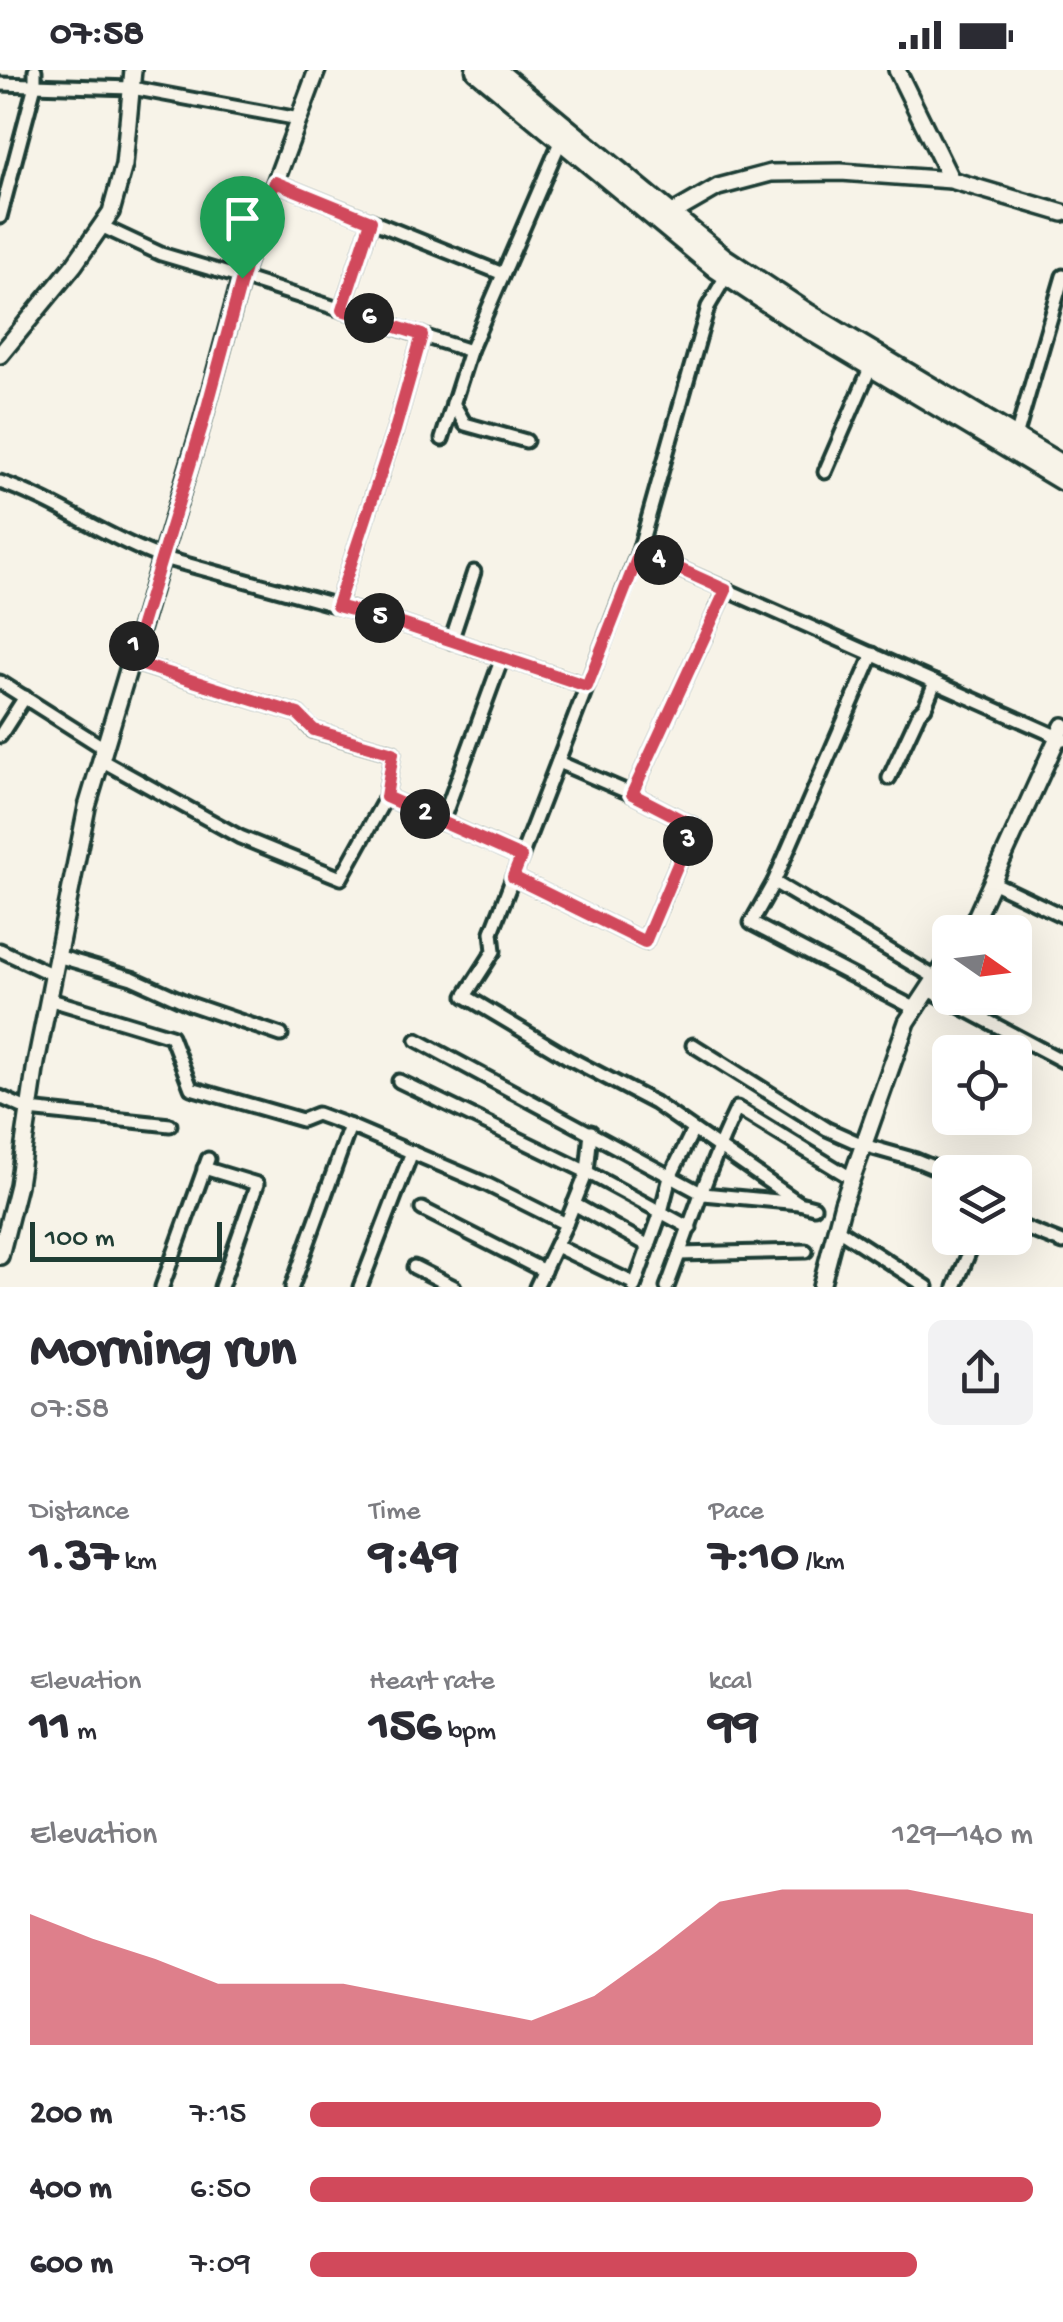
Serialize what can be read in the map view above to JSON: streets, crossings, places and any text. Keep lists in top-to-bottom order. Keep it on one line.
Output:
{"scale_bar":"100 m","north":"right","page":{"status":"07:58","pins":["6","4","5","1","2","3"],"scale":"100 m","heading":["Morning run","07:58"],"stats":[["Distance","1.37 km"],["Time","9:49"],["Pace","7:10 /km"],["Elevation","11 m"],["Heart rate","156 bpm"],["kcal","99"]],"chart":["Elevation","129–140 m"],"list":[{"name":"200 m","note":"7:15"},{"name":"400 m","note":"6:50"},{"name":"600 m","note":"7:09"}]}}
